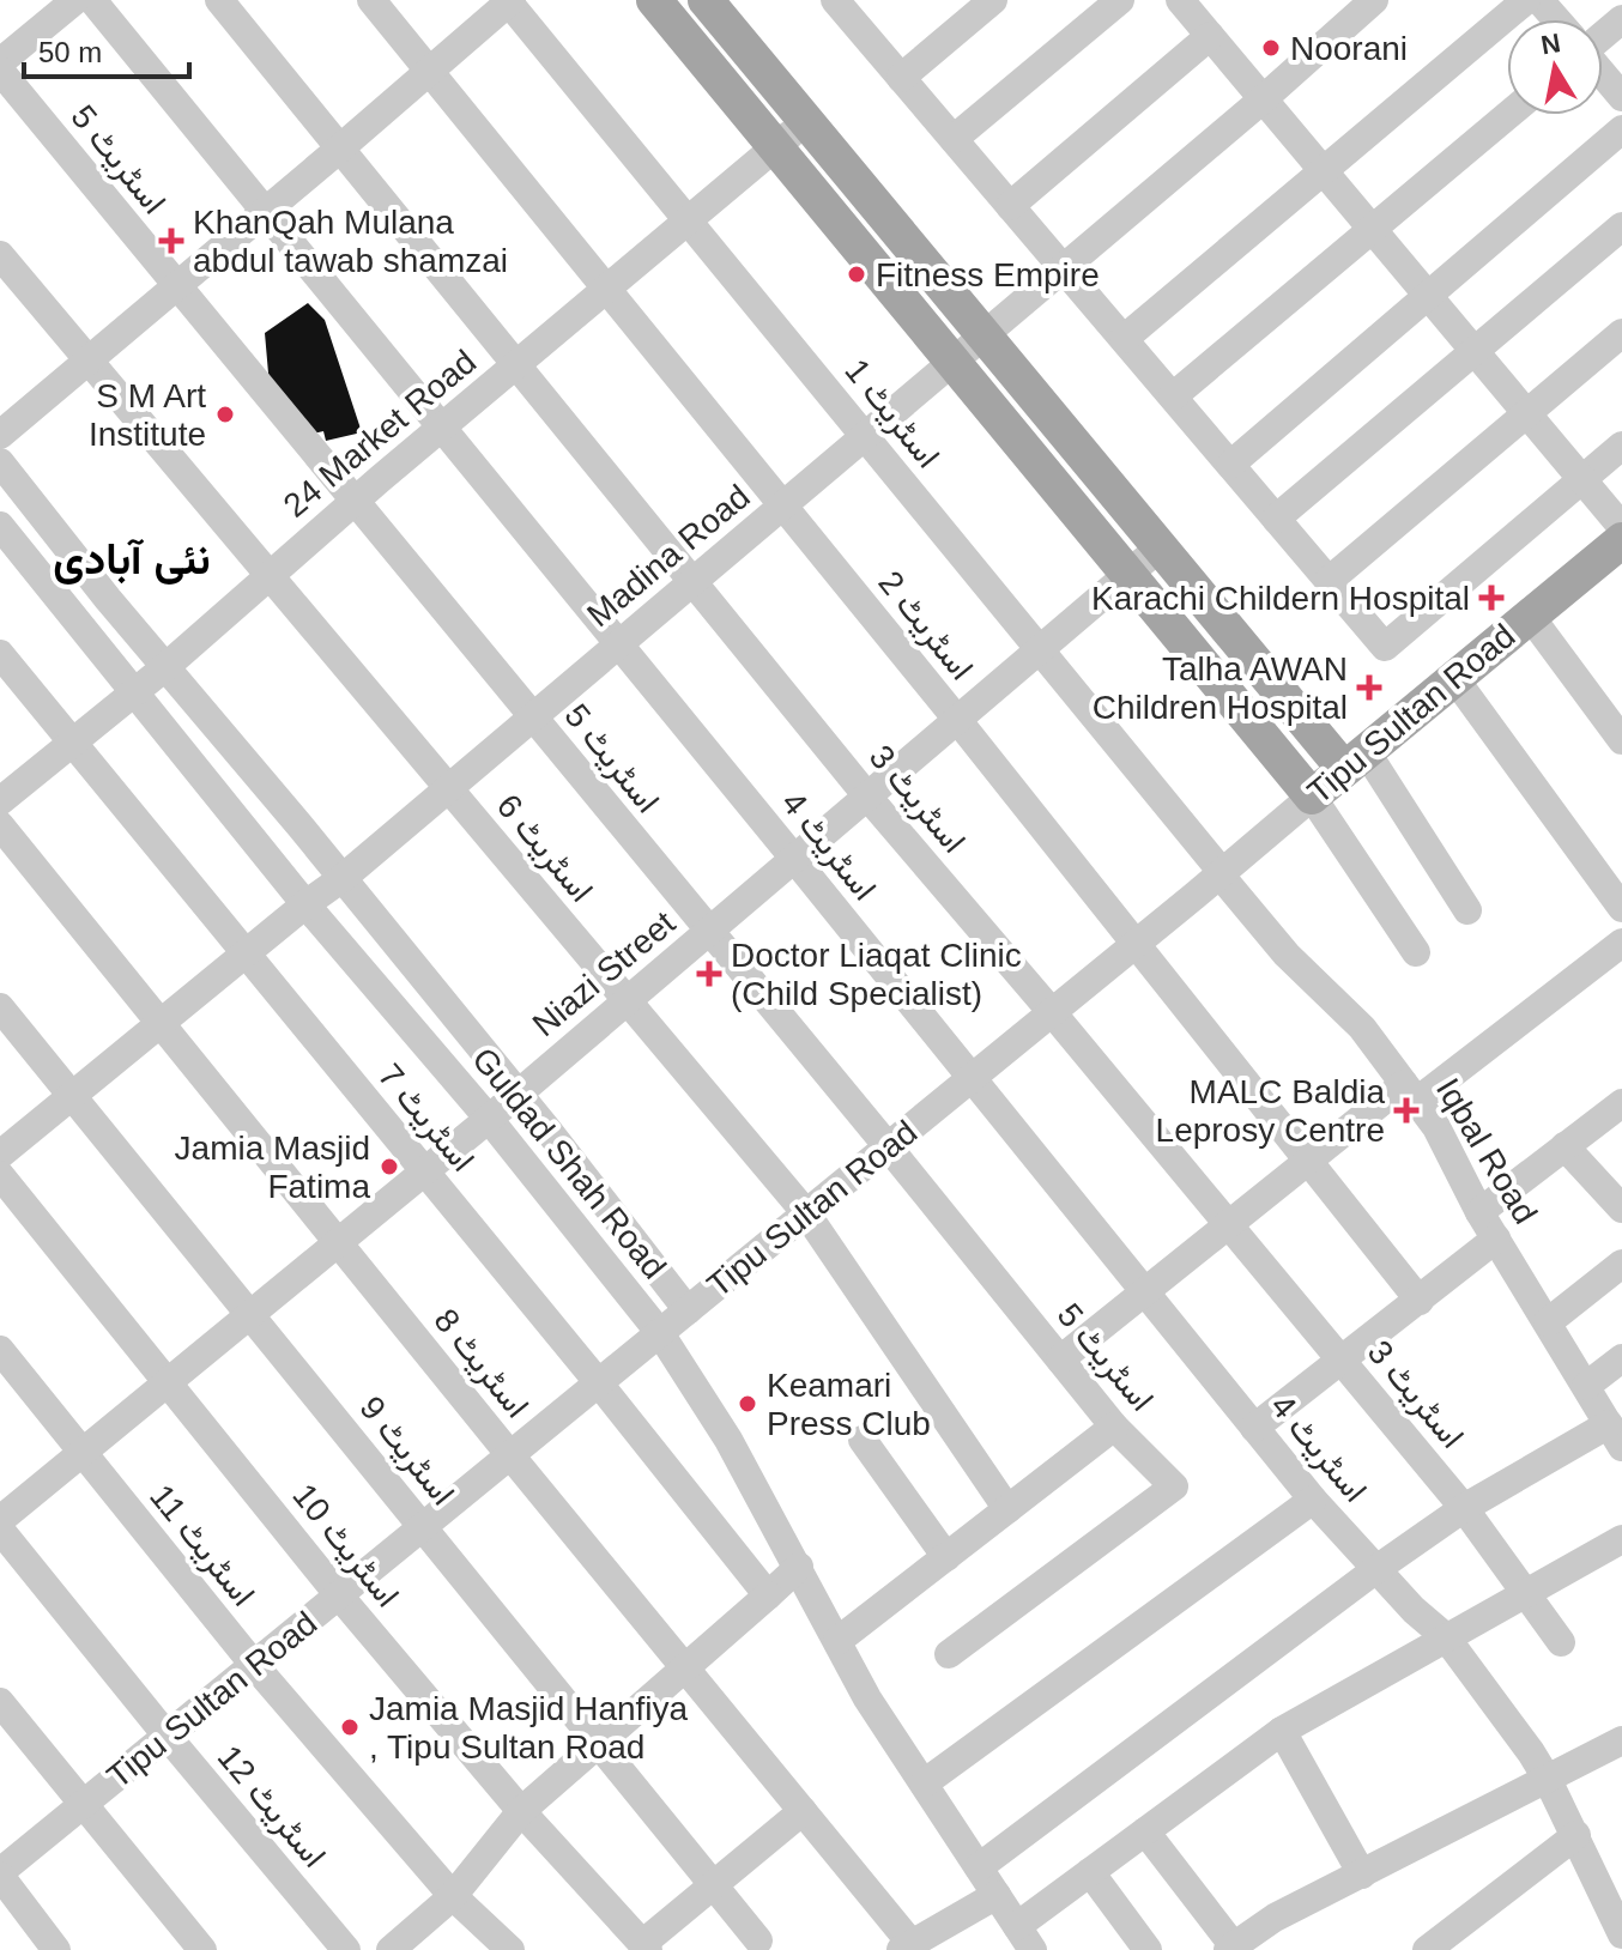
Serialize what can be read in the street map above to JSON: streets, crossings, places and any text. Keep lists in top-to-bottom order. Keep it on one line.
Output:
{"streets":{"main road":["Tipu Sultan Road"],"street":["اسٹریٹ 5","اسٹریٹ 1","24 Market Road","Madina Road","اسٹریٹ 2","اسٹریٹ 3","اسٹریٹ 4","اسٹریٹ 6","Niazi Street","اسٹریٹ 7","Iqbal Road","Guldad Shah Road","اسٹریٹ 8","اسٹریٹ 9","اسٹریٹ 11","اسٹریٹ 10","اسٹریٹ 12"]},"crossings":[["اسٹریٹ 5","24 Market Road"],["اسٹریٹ 5","Madina Road"],["اسٹریٹ 5","Tipu Sultan Road"],["اسٹریٹ 5","Niazi Street"],["اسٹریٹ 1","24 Market Road"],["اسٹریٹ 1","Madina Road"],["اسٹریٹ 1","Tipu Sultan Road"],["اسٹریٹ 1","Niazi Street"],["اسٹریٹ 1","Iqbal Road"],["24 Market Road","اسٹریٹ 2"],["24 Market Road","اسٹریٹ 3"],["24 Market Road","اسٹریٹ 4"],["24 Market Road","اسٹریٹ 6"],["24 Market Road","اسٹریٹ 7"],["24 Market Road","Guldad Shah Road"],["Madina Road","اسٹریٹ 2"],["Madina Road","اسٹریٹ 3"],["Madina Road","اسٹریٹ 4"],["Madina Road","اسٹریٹ 6"],["Madina Road","اسٹریٹ 7"],["Madina Road","Guldad Shah Road"],["Madina Road","اسٹریٹ 8"],["Madina Road","اسٹریٹ 9"],["اسٹریٹ 2","Tipu Sultan Road"],["اسٹریٹ 2","Niazi Street"],["Tipu Sultan Road","اسٹریٹ 3"],["Tipu Sultan Road","اسٹریٹ 4"],["Tipu Sultan Road","اسٹریٹ 6"],["Tipu Sultan Road","اسٹریٹ 7"],["Tipu Sultan Road","Iqbal Road"],["Tipu Sultan Road","Guldad Shah Road"],["Tipu Sultan Road","اسٹریٹ 8"],["Tipu Sultan Road","اسٹریٹ 9"],["Tipu Sultan Road","اسٹریٹ 11"],["Tipu Sultan Road","اسٹریٹ 10"],["Tipu Sultan Road","اسٹریٹ 12"],["اسٹریٹ 3","Niazi Street"],["اسٹریٹ 4","Niazi Street"],["اسٹریٹ 6","Niazi Street"],["Niazi Street","اسٹریٹ 7"],["Niazi Street","Guldad Shah Road"],["Niazi Street","اسٹریٹ 8"],["Niazi Street","اسٹریٹ 9"],["Niazi Street","اسٹریٹ 11"],["Niazi Street","اسٹریٹ 10"]],"districts":["نئی آبادی"],"places":{"other":["Noorani","Fitness Empire","S M Art Institute","Jamia Masjid Fatima","Keamari Press Club","Jamia Masjid Hanfiya , Tipu Sultan Road"],"health":["KhanQah Mulana abdul tawab shamzai","Karachi Childern Hospital","Talha AWAN Children Hospital","Doctor Liaqat Clinic (Child Specialist)","MALC Baldia Leprosy Centre"]},"scale_bar":"50 m","north":"top"}
